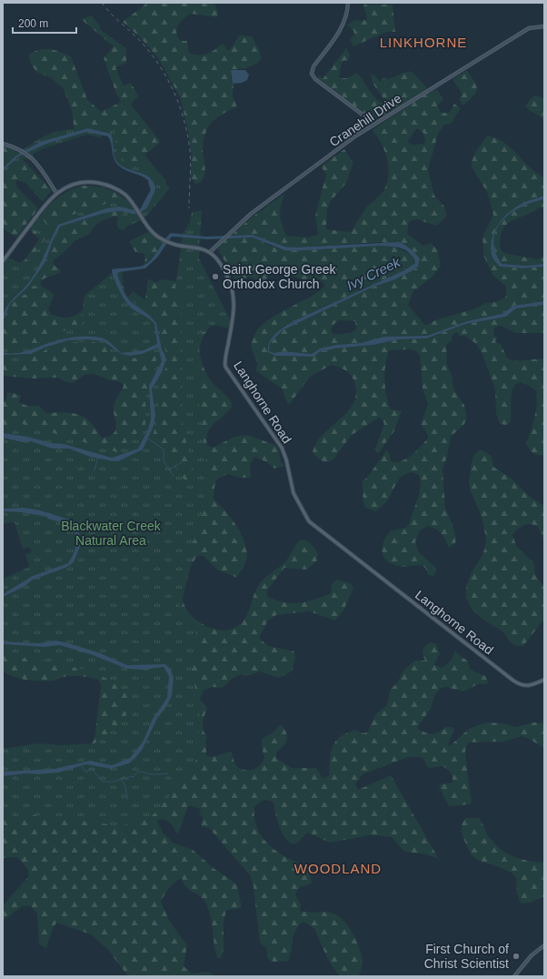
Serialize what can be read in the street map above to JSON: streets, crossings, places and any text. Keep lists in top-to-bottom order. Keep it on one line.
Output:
{"streets":{"main road":["Cranehill Drive","Langhorne Road"]},"crossings":[["Cranehill Drive","Langhorne Road"]],"districts":["LINKHORNE","WOODLAND"],"water":["Ivy Creek"],"parks":["Blackwater Creek Natural Area"],"places":["Saint George Greek Orthodox Church","First Church of Christ Scientist"],"scale_bar":"200 m"}
